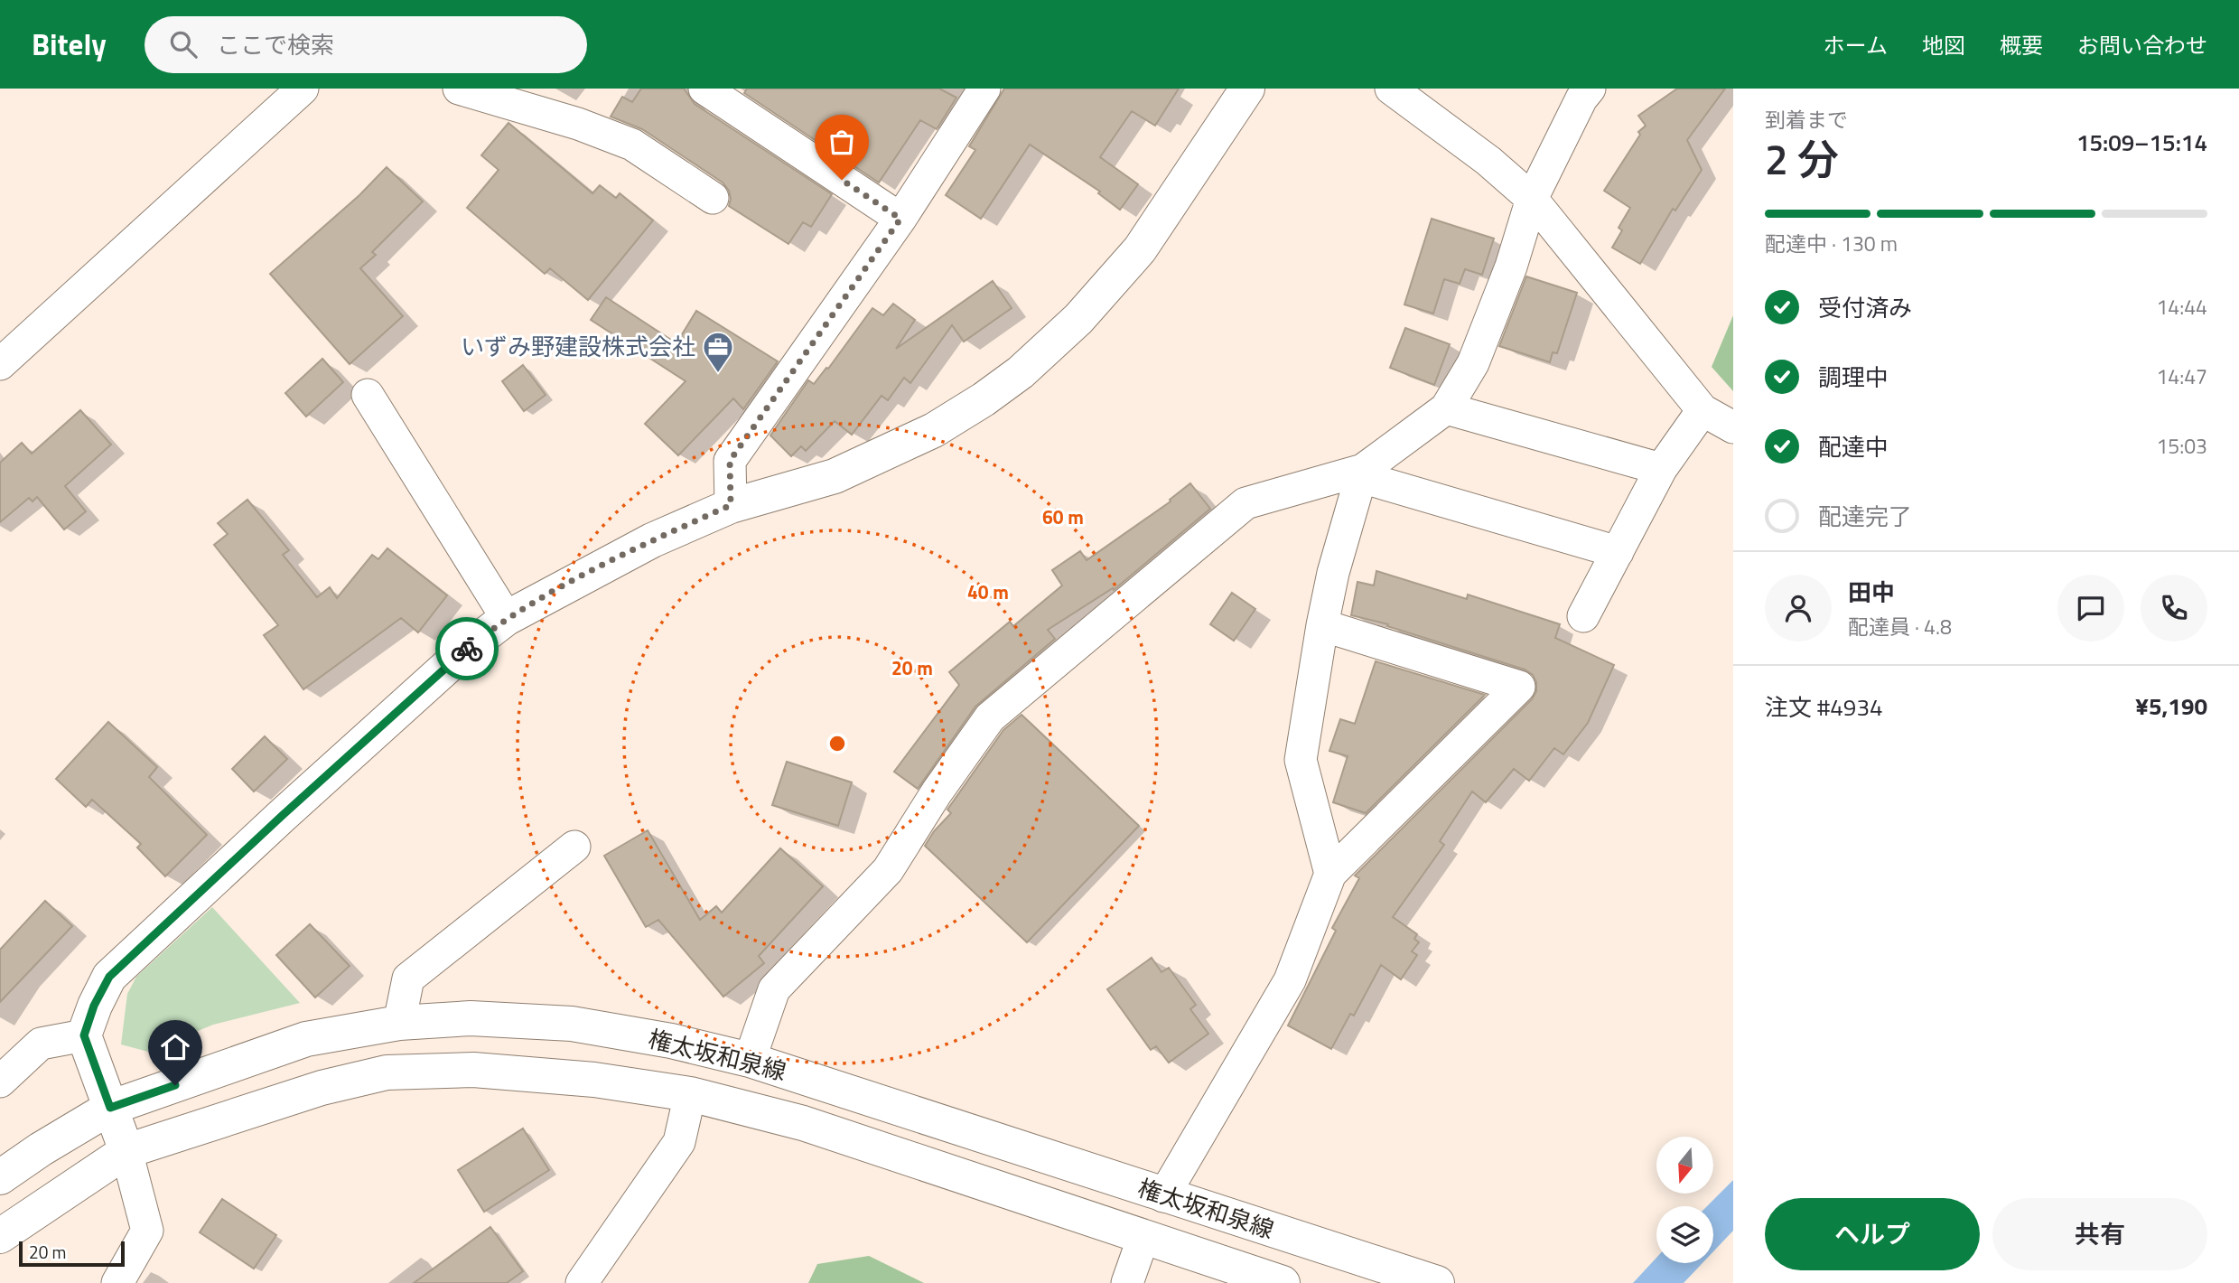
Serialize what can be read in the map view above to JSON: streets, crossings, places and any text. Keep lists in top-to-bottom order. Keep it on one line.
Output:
{"streets":{"street":["権太坂和泉線"]},"places":{"office":["いずみ野建設株式会社"]},"scale_bar":"20 m","north":"bottom","page":{"header":"Bitely","search":"ここで検索","nav":["ホーム","地図","概要","お問い合わせ"],"heading":["2 分","到着まで","15:09–15:14"],"panel":["田中","配達員 · 4.8","注文 #4934","¥5,190"],"bar":"配達中 · 130 m","list":[["受付済み","14:44"],["調理中","14:47"],["配達中","15:03"],"配達完了"],"buttons":["ヘルプ","共有"],"scale":"20 m"},"rings":["60 m","40 m","20 m"]}
